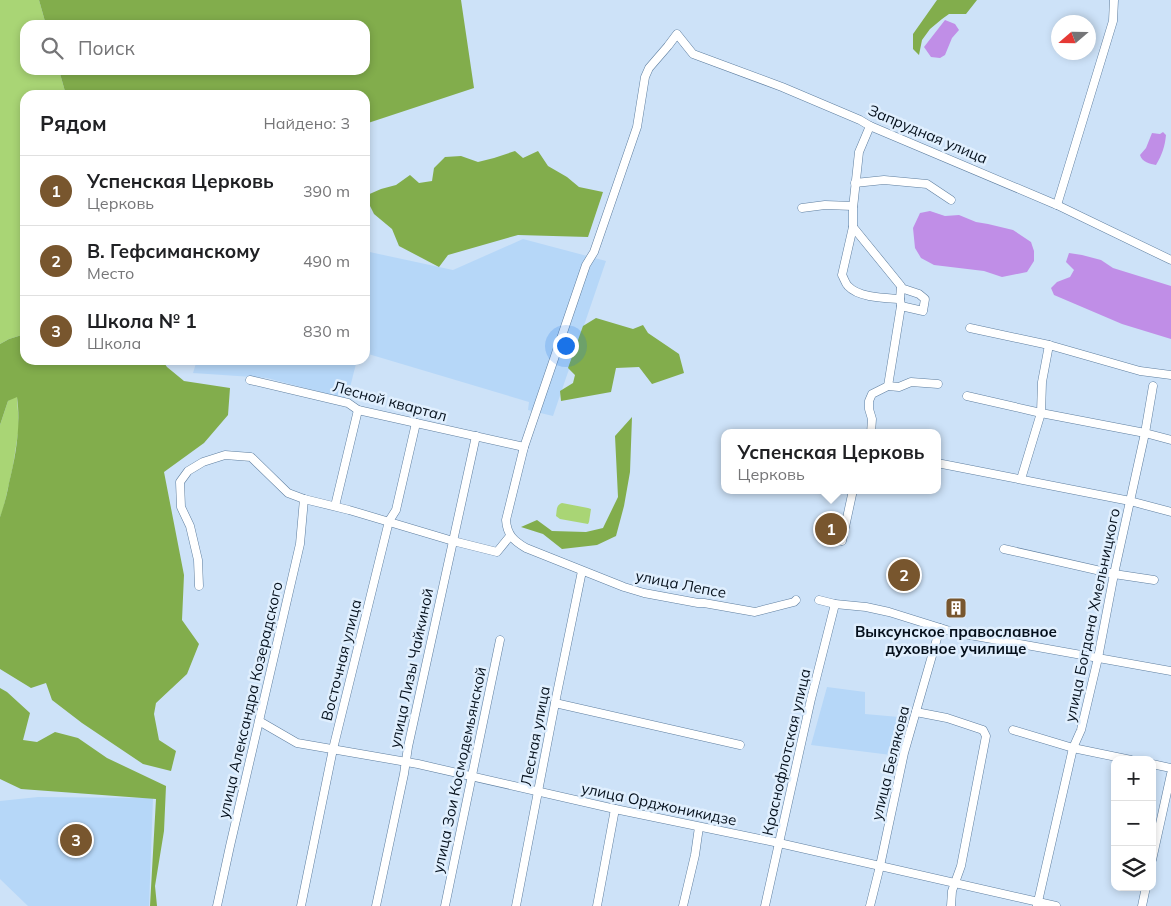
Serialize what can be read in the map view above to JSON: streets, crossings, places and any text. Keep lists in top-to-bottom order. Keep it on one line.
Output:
{"streets":{"street":["Запрудная улица","Лесной квартал","улица Лепсе","улица Богдана Хмельницкого","Восточная улица","улица Лизы Чайкиной","улица Александра Козерадского","Лесная улица","Краснофлотская улица","улица Белякова","улица Зои Космодемьянской","улица Орджоникидзе"]},"crossings":[["Запрудная улица","Лесной квартал"],["Лесной квартал","Восточная улица"],["Лесной квартал","улица Лизы Чайкиной"],["улица Лепсе","Лесная улица"],["улица Богдана Хмельницкого","улица Орджоникидзе"],["Восточная улица","улица Орджоникидзе"],["улица Лизы Чайкиной","улица Орджоникидзе"],["улица Александра Козерадского","улица Орджоникидзе"],["Лесная улица","улица Орджоникидзе"],["Краснофлотская улица","улица Орджоникидзе"],["улица Белякова","улица Орджоникидзе"],["улица Зои Космодемьянской","улица Орджоникидзе"]],"places":{"building":["Выксунское православное духовное училище"]},"north":"left","page":{"search":"Поиск","heading":["Рядом","Найдено: 3"],"list":[{"mark":"1","name":"Успенская Церковь","note":"Церковь","value":"390 m"},{"mark":"2","name":"В. Гефсиманскому","note":"Место","value":"490 m"},{"mark":"3","name":"Школа № 1","note":"Школа","value":"830 m"}],"popup":["Успенская Церковь","Церковь"],"pins":["1","2","3"],"map_buttons":["+","−"]}}
